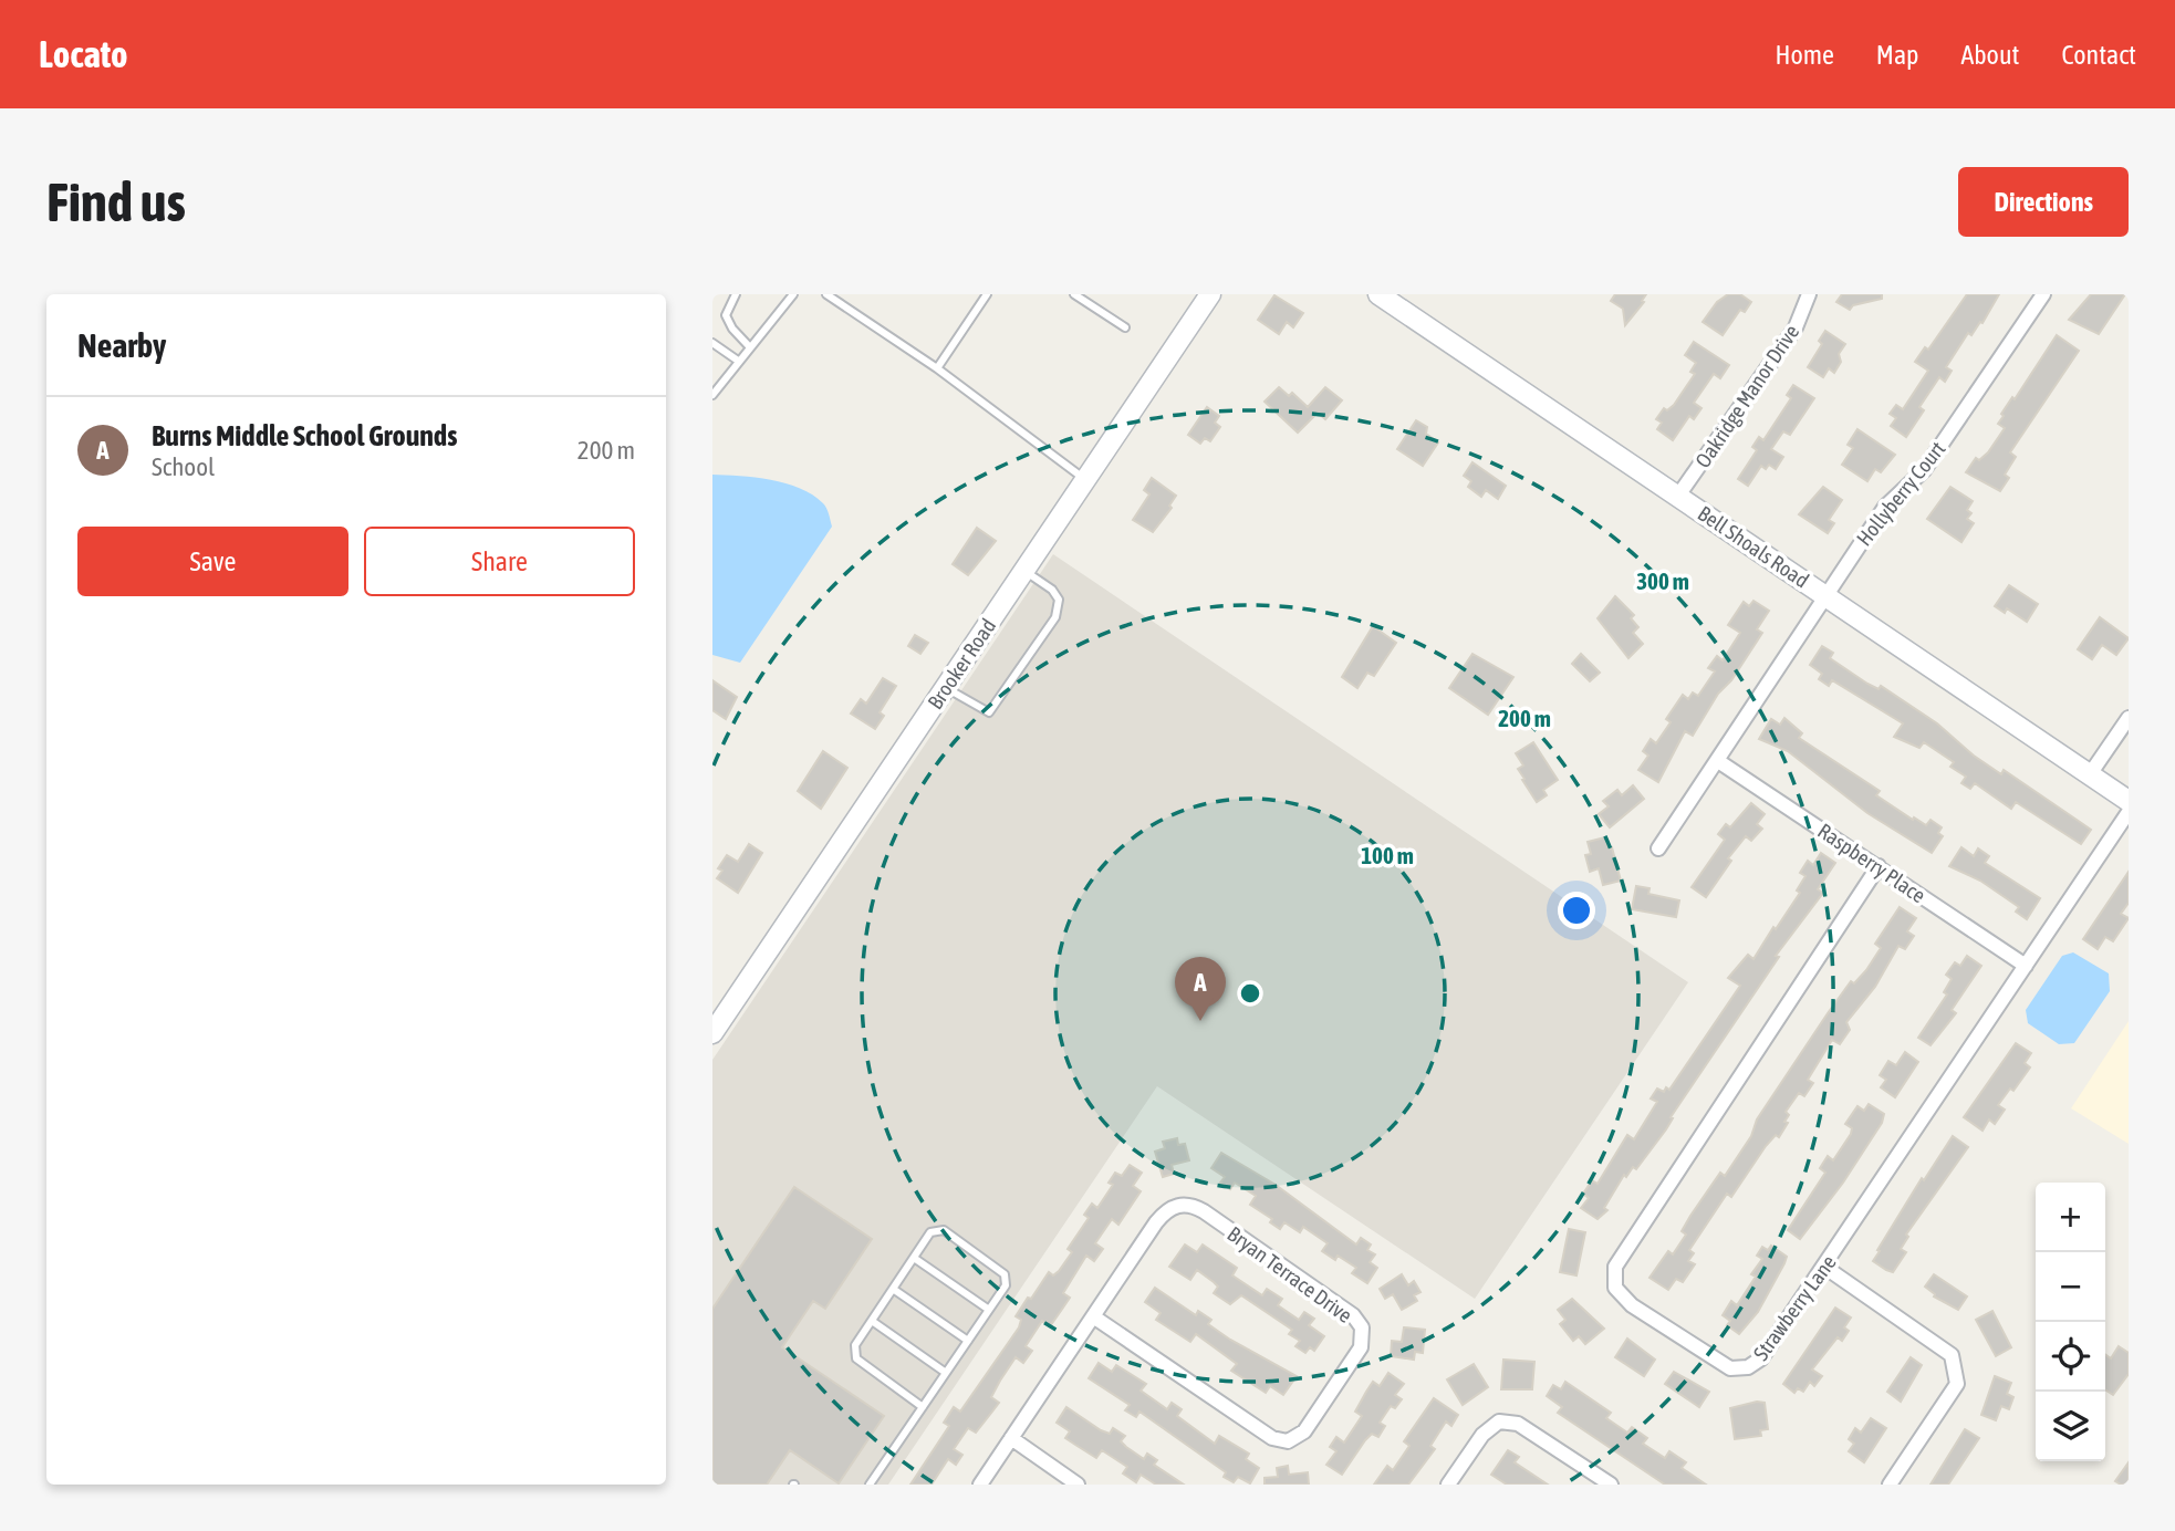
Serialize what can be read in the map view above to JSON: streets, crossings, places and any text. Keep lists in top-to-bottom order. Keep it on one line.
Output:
{"streets":{"main road":["Bell Shoals Road","Brooker Road"],"street":["Oakridge Manor Drive","Hollyberry Court","Raspberry Place","Bryan Terrace Drive","Strawberry Lane"]},"crossings":[["Oakridge Manor Drive","Bell Shoals Road"],["Hollyberry Court","Bell Shoals Road"],["Hollyberry Court","Raspberry Place"],["Raspberry Place","Strawberry Lane"]],"page":{"header":"Locato","nav":["Home","Map","About","Contact"],"buttons":["Directions",["Save","Share"]],"title":"Find us","heading":"Nearby","list":[{"mark":"A","name":"Burns Middle School Grounds","note":"School","value":"200 m"}],"pins":"A","map_buttons":["+","−"]},"rings":["300 m","200 m","100 m"]}
